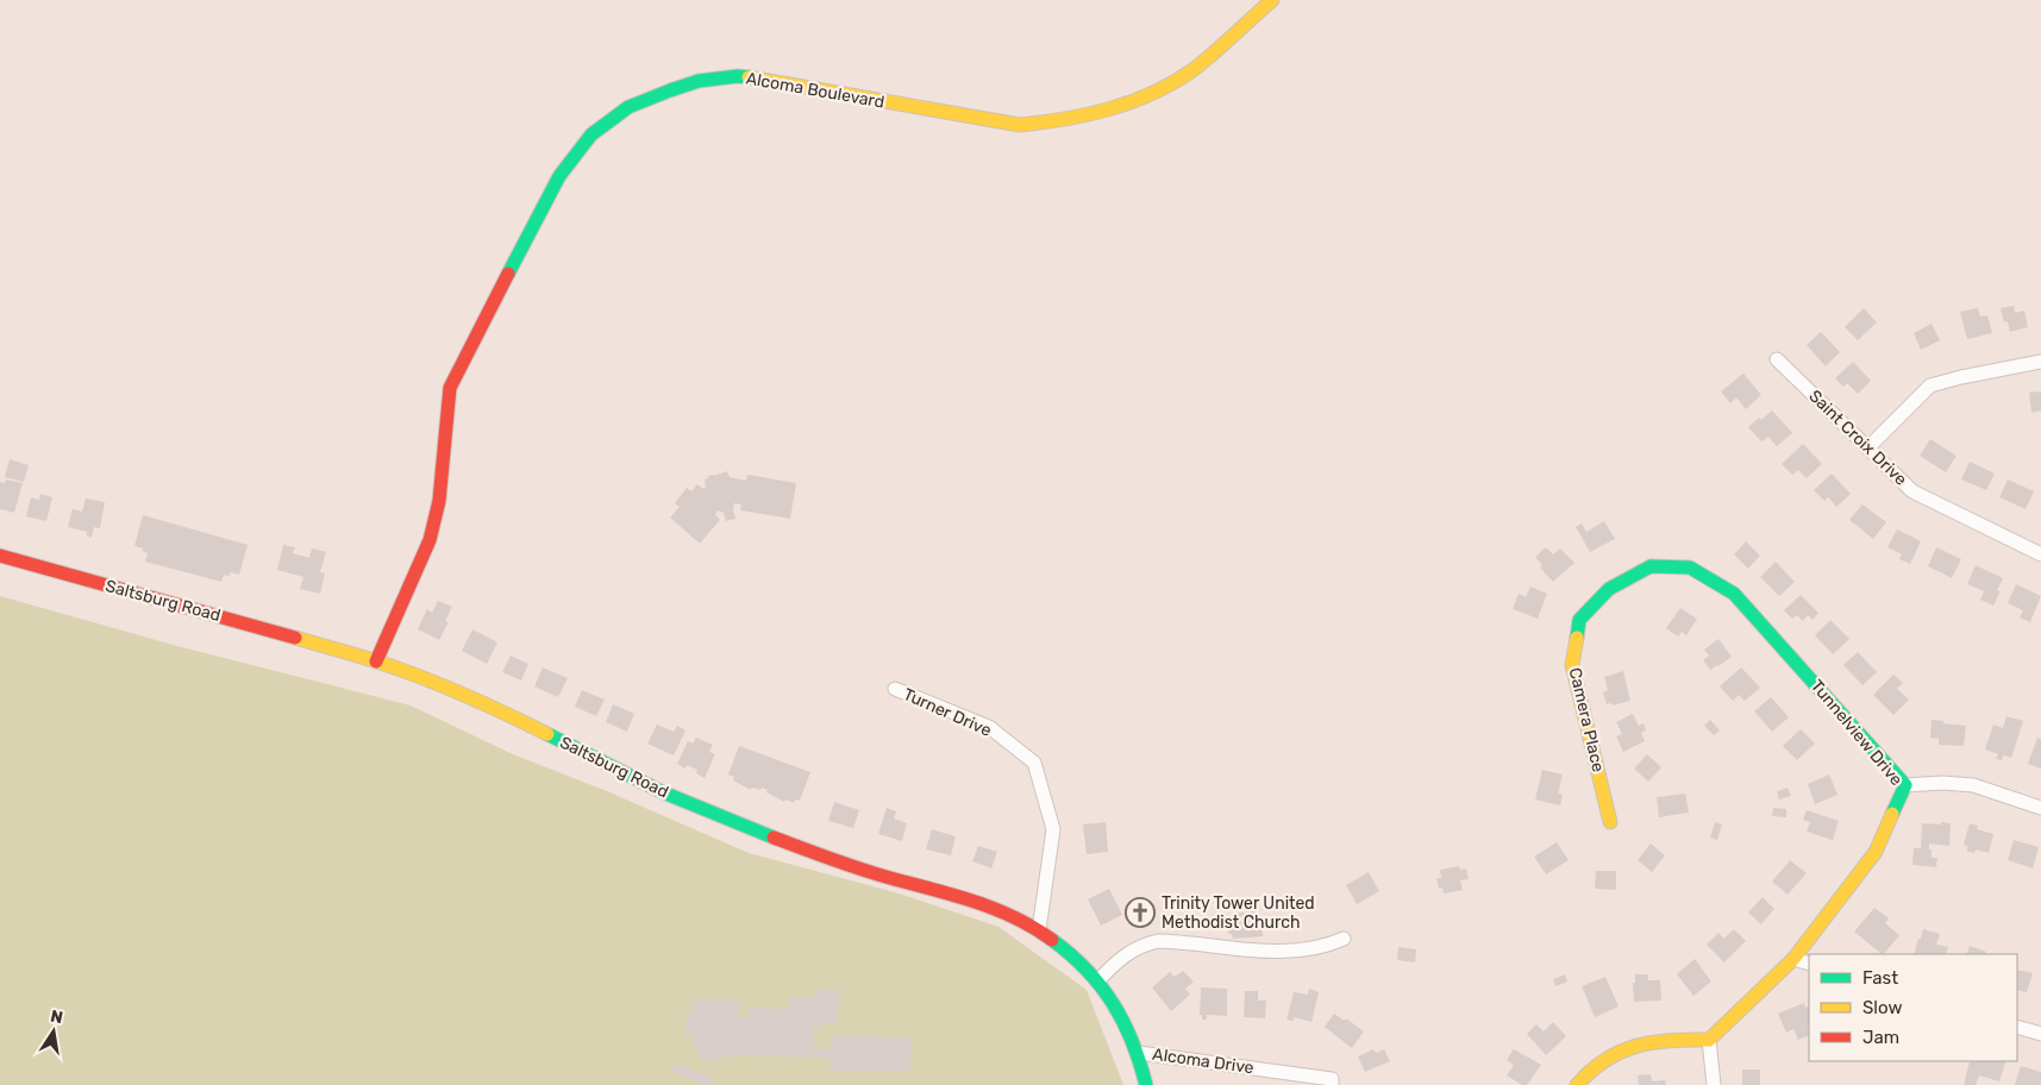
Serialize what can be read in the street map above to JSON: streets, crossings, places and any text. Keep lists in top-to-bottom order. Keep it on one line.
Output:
{"streets":{"street":["Alcoma Boulevard","Saint Croix Drive","Saltsburg Road","Turner Drive","Camera Place","Tunnelview Drive","Alcoma Drive"]},"crossings":[["Alcoma Boulevard","Saltsburg Road"],["Saltsburg Road","Turner Drive"],["Saltsburg Road","Alcoma Drive"],["Camera Place","Tunnelview Drive"]],"places":{"church":["Trinity Tower United Methodist Church"]},"legend":["Fast","Slow","Jam"],"north":"top"}
